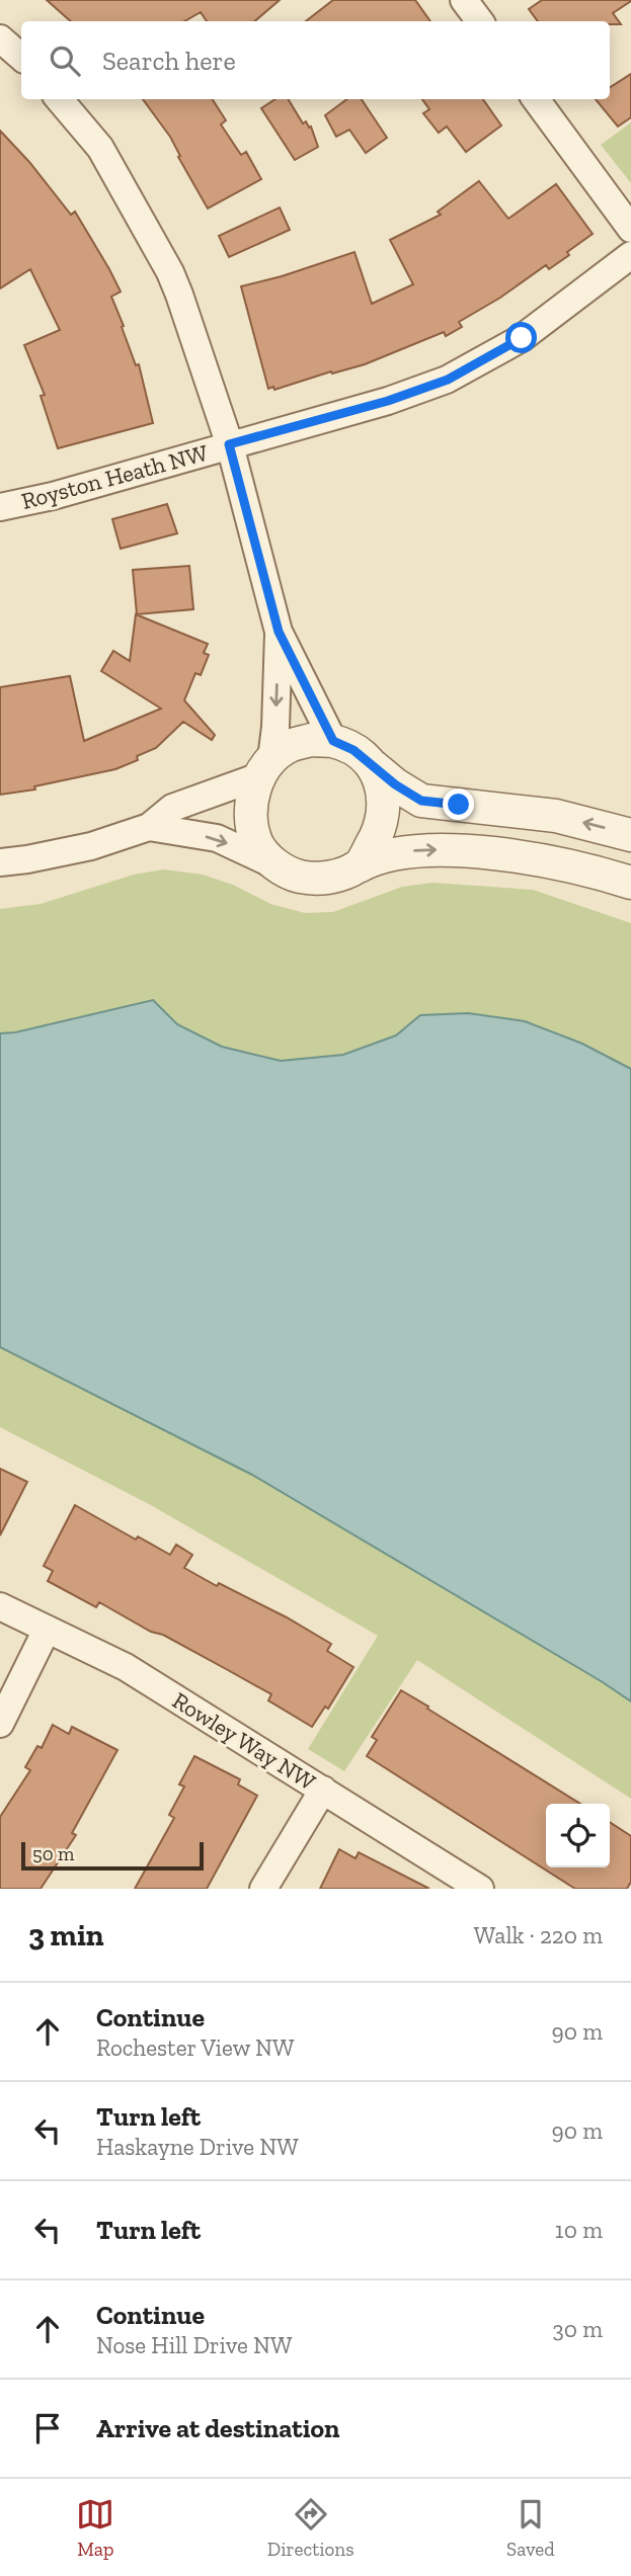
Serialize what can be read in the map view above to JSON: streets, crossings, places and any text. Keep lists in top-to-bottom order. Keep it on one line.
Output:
{"streets":{"street":["Royston Heath NW","Rowley Way NW"]},"scale_bar":"50 m","page":{"search":"Search here","scale":"50 m","heading":["3 min","Walk · 220 m"],"list":[["Continue","Rochester View NW","90 m"],["Turn left","Haskayne Drive NW","90 m"],["Turn left","10 m"],["Continue","Nose Hill Drive NW","30 m"],"Arrive at destination"],"nav":["Map","Directions","Saved"]}}
